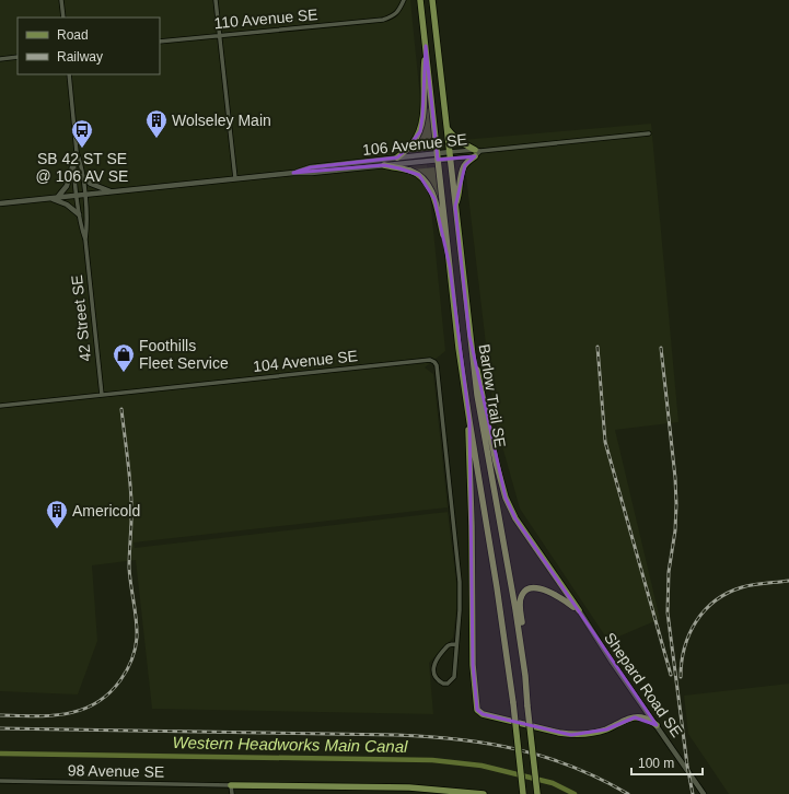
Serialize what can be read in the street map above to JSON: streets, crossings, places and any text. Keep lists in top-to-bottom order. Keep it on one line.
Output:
{"streets":{"main road":["Barlow Trail SE"],"street":["110 Avenue SE","106 Avenue SE","42 Street SE","104 Avenue SE","Shepard Road SE","98 Avenue SE"]},"crossings":[["106 Avenue SE","42 Street SE"],["106 Avenue SE","Barlow Trail SE"],["42 Street SE","104 Avenue SE"]],"water":["Western Headworks Main Canal"],"places":{"building":["Wolseley Main","Americold"],"bus stop":["SB 42 ST SE @ 106 AV SE"],"shop":["Foothills Fleet Service"]},"legend":["Road","Railway"],"scale_bar":"100 m"}
